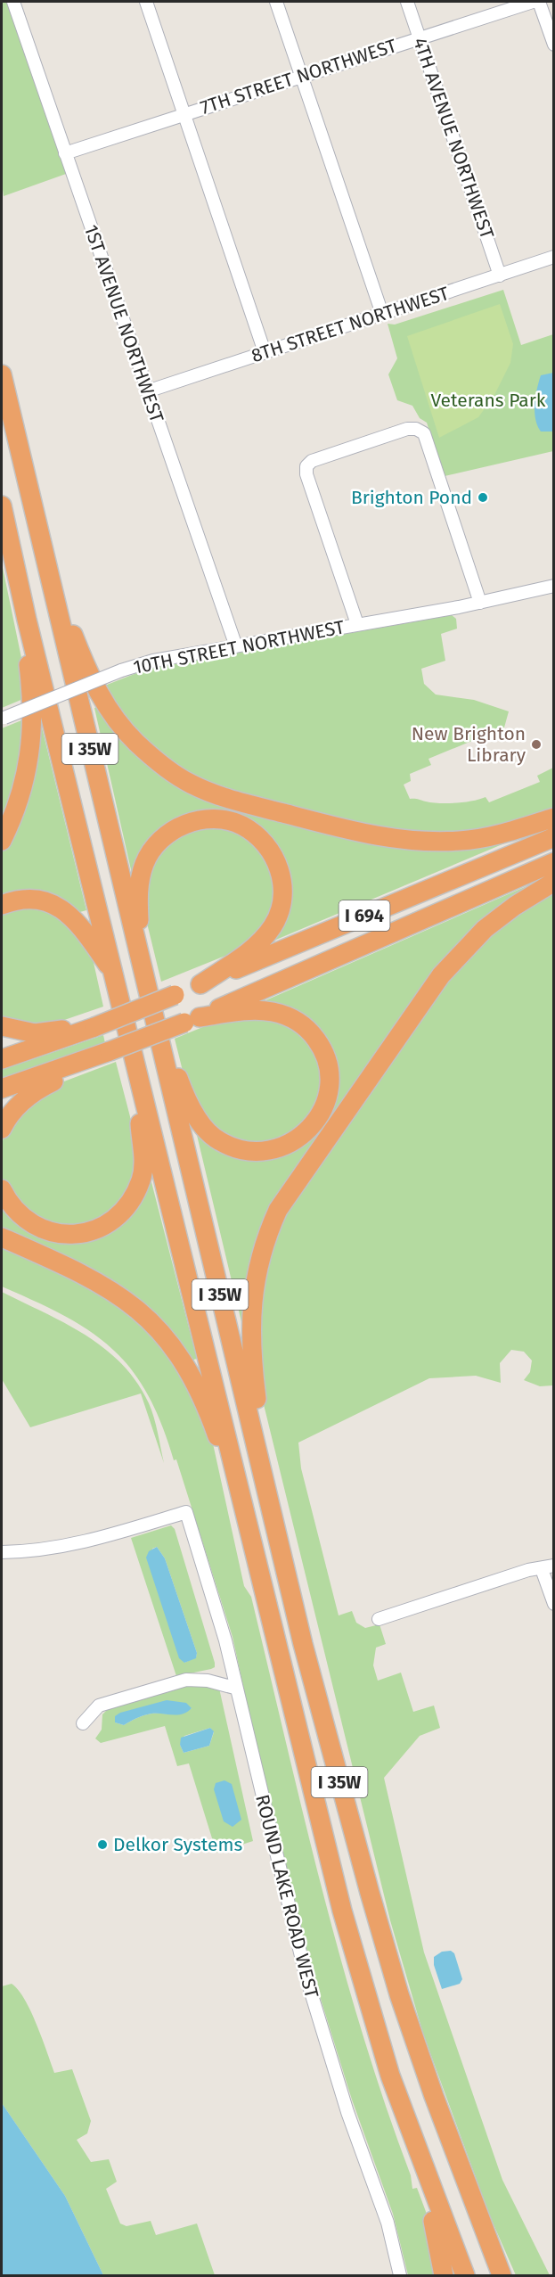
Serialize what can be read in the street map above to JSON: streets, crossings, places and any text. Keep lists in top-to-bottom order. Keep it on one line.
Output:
{"streets":{"highway":["I 35W","I 694"],"street":["7TH STREET NORTHWEST","4TH AVENUE NORTHWEST","1ST AVENUE NORTHWEST","8TH STREET NORTHWEST","10TH STREET NORTHWEST","ROUND LAKE ROAD WEST"]},"crossings":[["7TH STREET NORTHWEST","4TH AVENUE NORTHWEST"],["7TH STREET NORTHWEST","1ST AVENUE NORTHWEST"],["4TH AVENUE NORTHWEST","8TH STREET NORTHWEST"],["1ST AVENUE NORTHWEST","8TH STREET NORTHWEST"],["1ST AVENUE NORTHWEST","10TH STREET NORTHWEST"]],"parks":["Veterans Park"],"places":["Brighton Pond","New Brighton Library","Delkor Systems"]}
